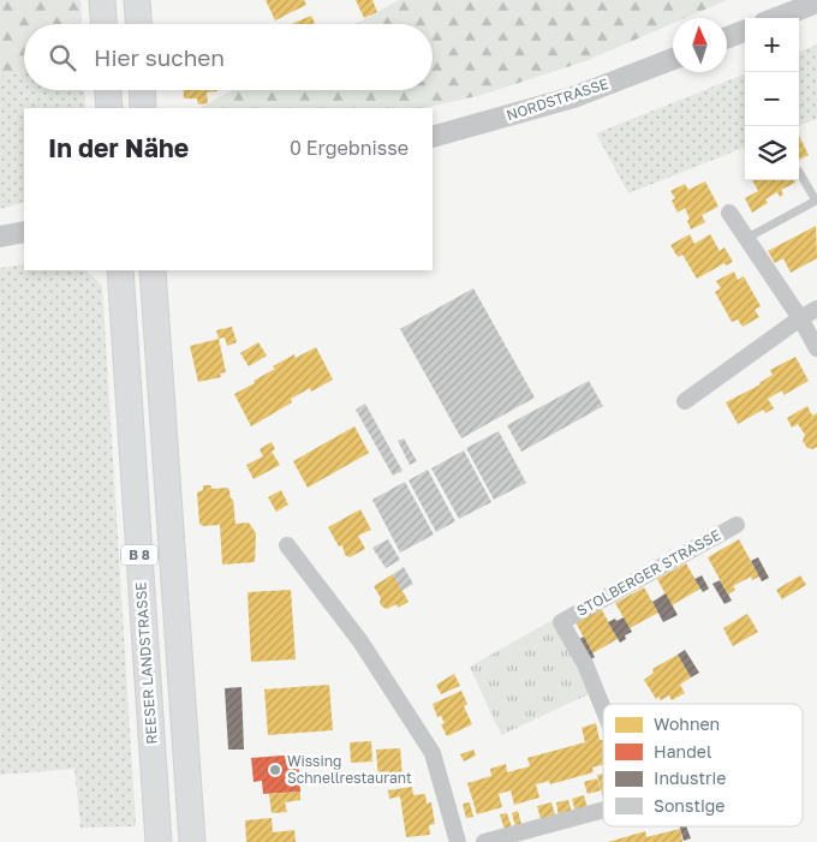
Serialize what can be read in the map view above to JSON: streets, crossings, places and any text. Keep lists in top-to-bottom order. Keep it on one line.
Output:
{"streets":{"main road":["B 8","REESER LANDSTRASSE"],"street":["NORDSTRASSE","STOLBERGER STRASSE"]},"places":["Wissing Schnellrestaurant"],"legend":["Wohnen","Handel","Industrie","Sonstige"],"north":"top","page":{"map_buttons":["+","−"],"search":"Hier suchen","heading":["In der Nähe","0 Ergebnisse"]}}
